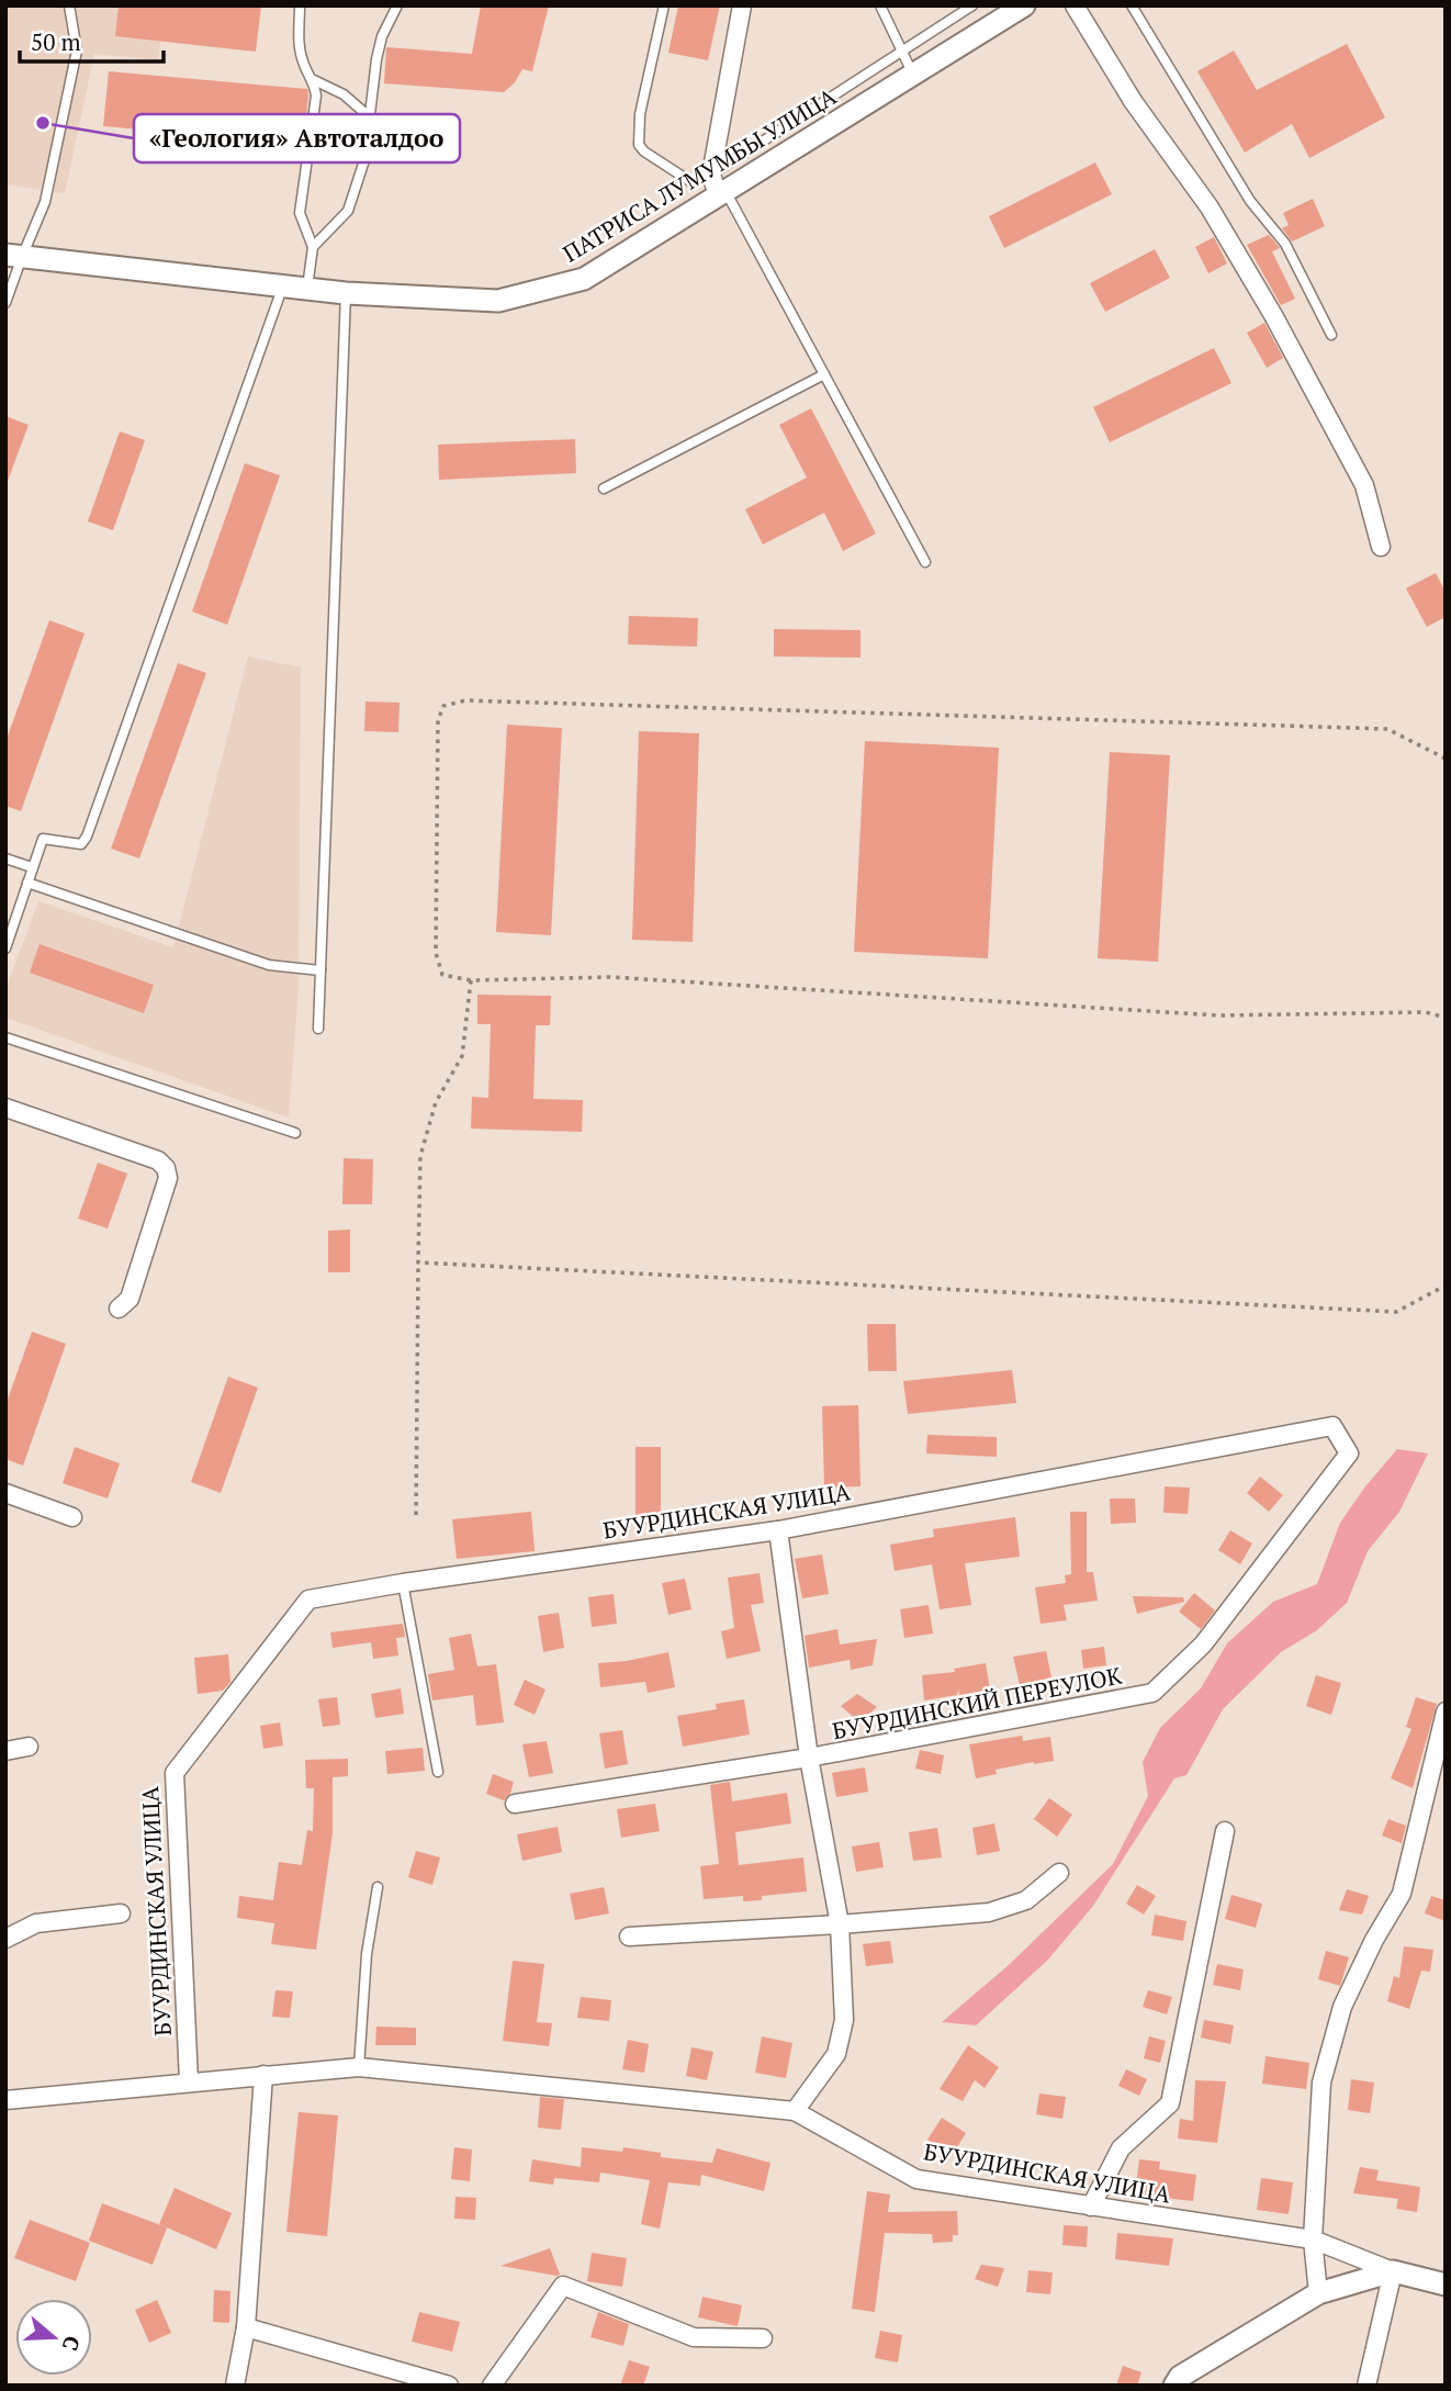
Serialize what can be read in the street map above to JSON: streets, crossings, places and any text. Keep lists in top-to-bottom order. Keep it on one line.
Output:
{"streets":{"street":["ПАТРИСА ЛУМУМБЫ УЛИЦА","БУУРДИНСКАЯ УЛИЦА","БУУРДИНСКИЙ ПЕРЕУЛОК"]},"crossings":[["БУУРДИНСКАЯ УЛИЦА","БУУРДИНСКИЙ ПЕРЕУЛОК"]],"places":["«Геология» Автоталдоо"],"scale_bar":"50 m","north":"right"}
